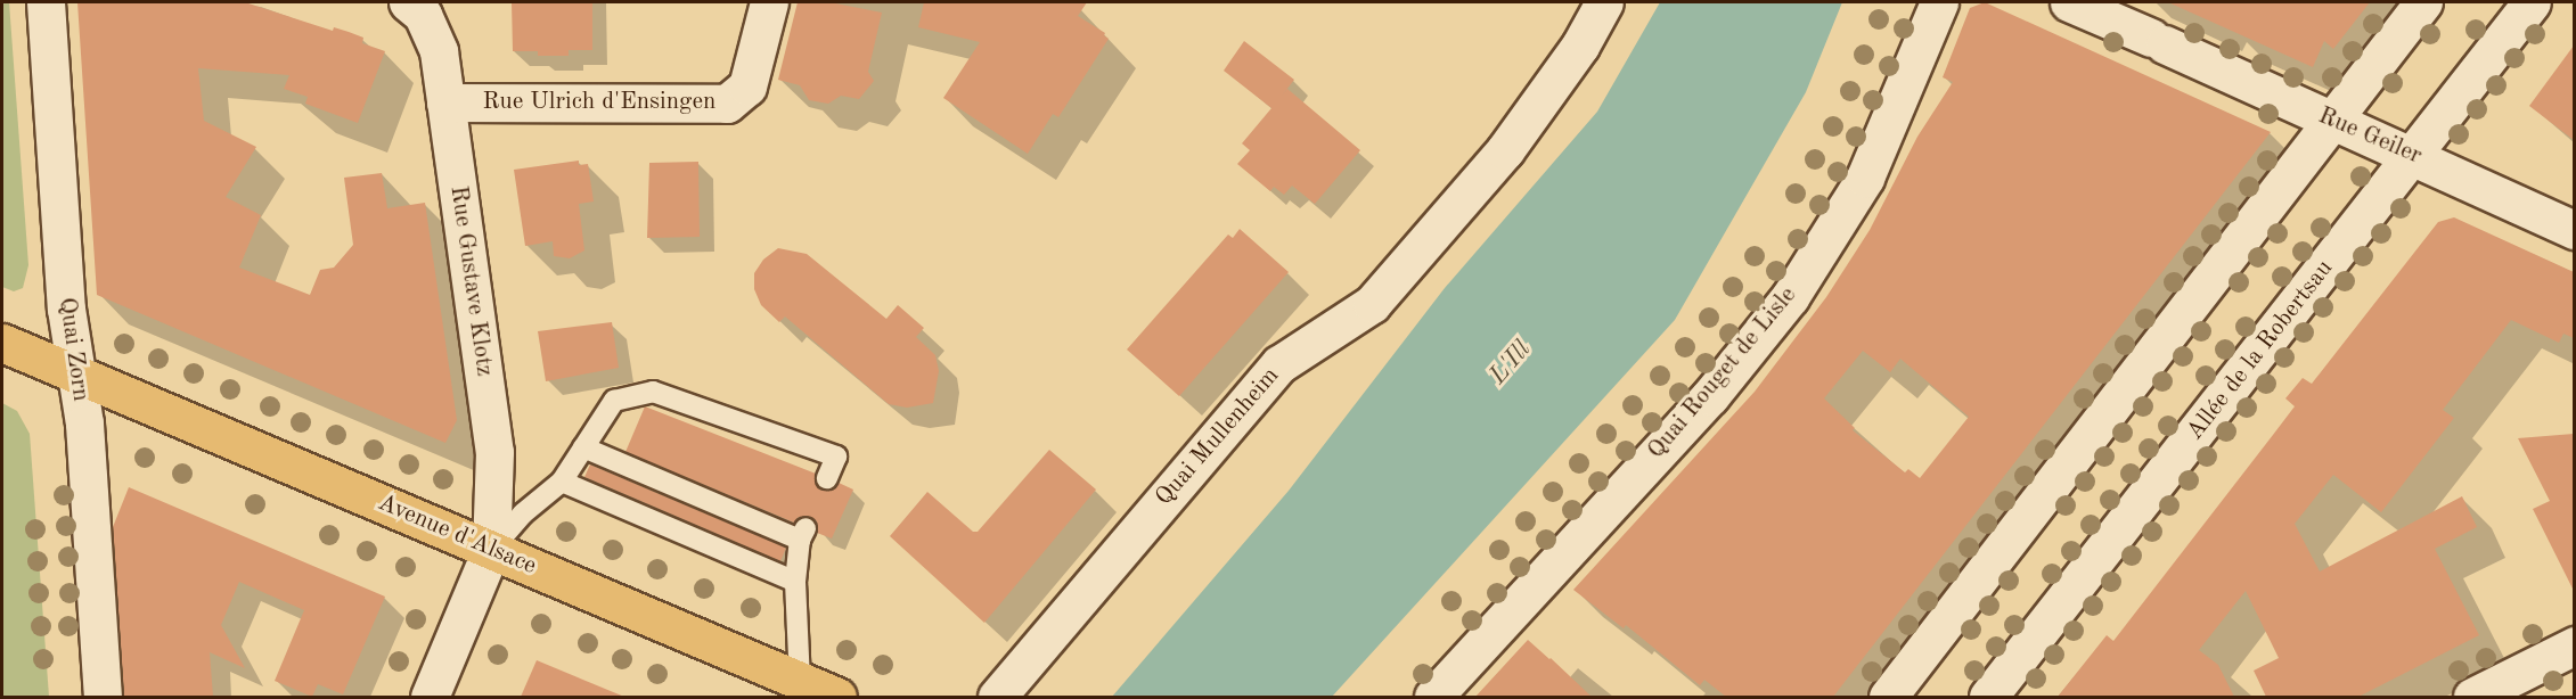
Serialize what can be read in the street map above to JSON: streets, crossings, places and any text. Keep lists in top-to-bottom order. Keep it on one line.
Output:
{"streets":{"main road":["Avenue d'Alsace"],"street":["Rue Ulrich d'Ensingen","Rue Geiler","Rue Gustave Klotz","Quai Zorn","Allée de la Robertsau","Quai Rouget de Lisle","Quai Mullenheim"]},"crossings":[["Rue Ulrich d'Ensingen","Rue Gustave Klotz"],["Rue Geiler","Allée de la Robertsau"],["Rue Gustave Klotz","Avenue d'Alsace"],["Quai Zorn","Avenue d'Alsace"]],"water":["L'Ill"]}
